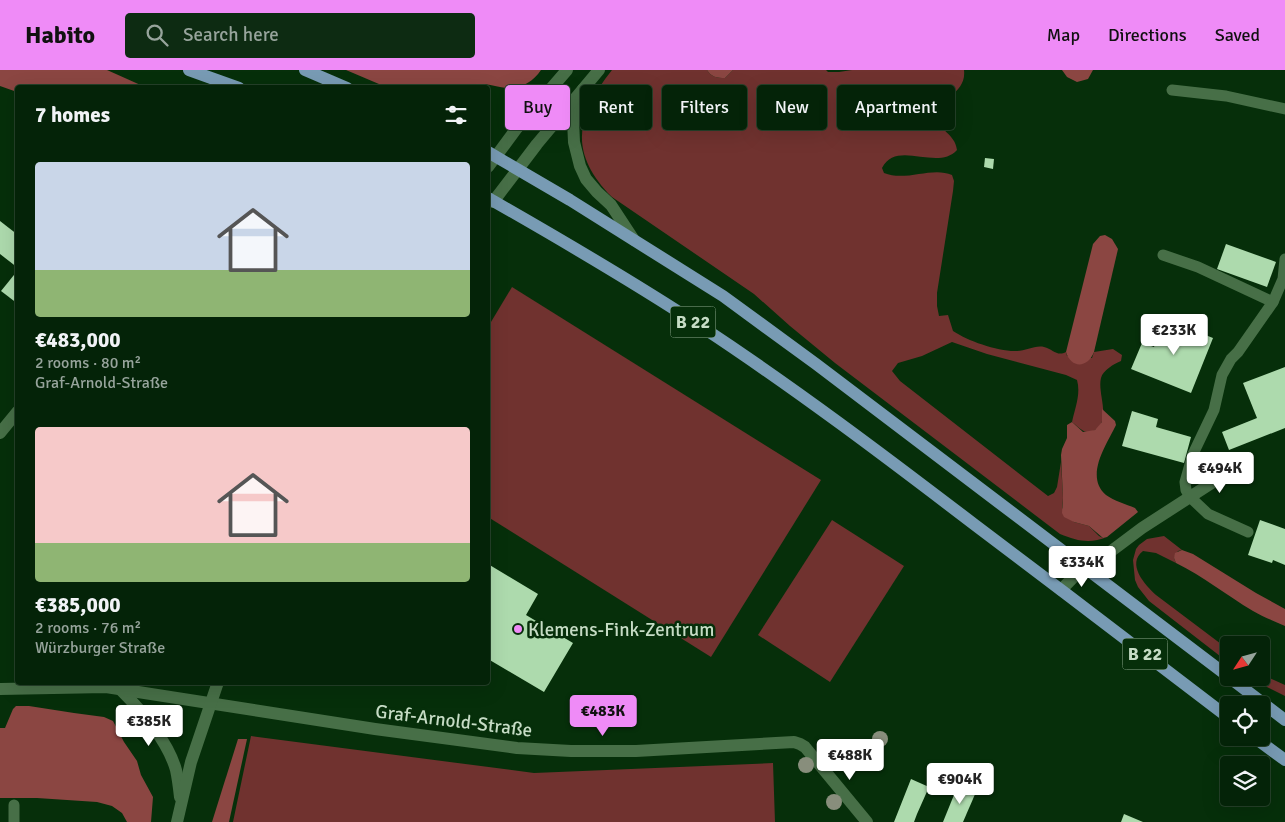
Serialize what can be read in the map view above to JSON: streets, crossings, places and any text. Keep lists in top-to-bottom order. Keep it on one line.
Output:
{"streets":{"main road":["B 22"],"street":["Graf-Arnold-Straße"]},"places":["Klemens-Fink-Zentrum"],"north":"bottom left","page":{"header":"Habito","search":"Search here","nav":["Map","Directions","Saved"],"chip":["Buy","Rent","Filters","New","Apartment"],"heading":"7 homes","list":[{"name":"€483,000","note":"2 rooms · 80 m² · Graf-Arnold-Straße"},{"name":"€385,000","note":"2 rooms · 76 m² · Würzburger Straße"}],"price":["€233K","€494K","€334K","€483K","€385K","€488K","€904K"]}}
